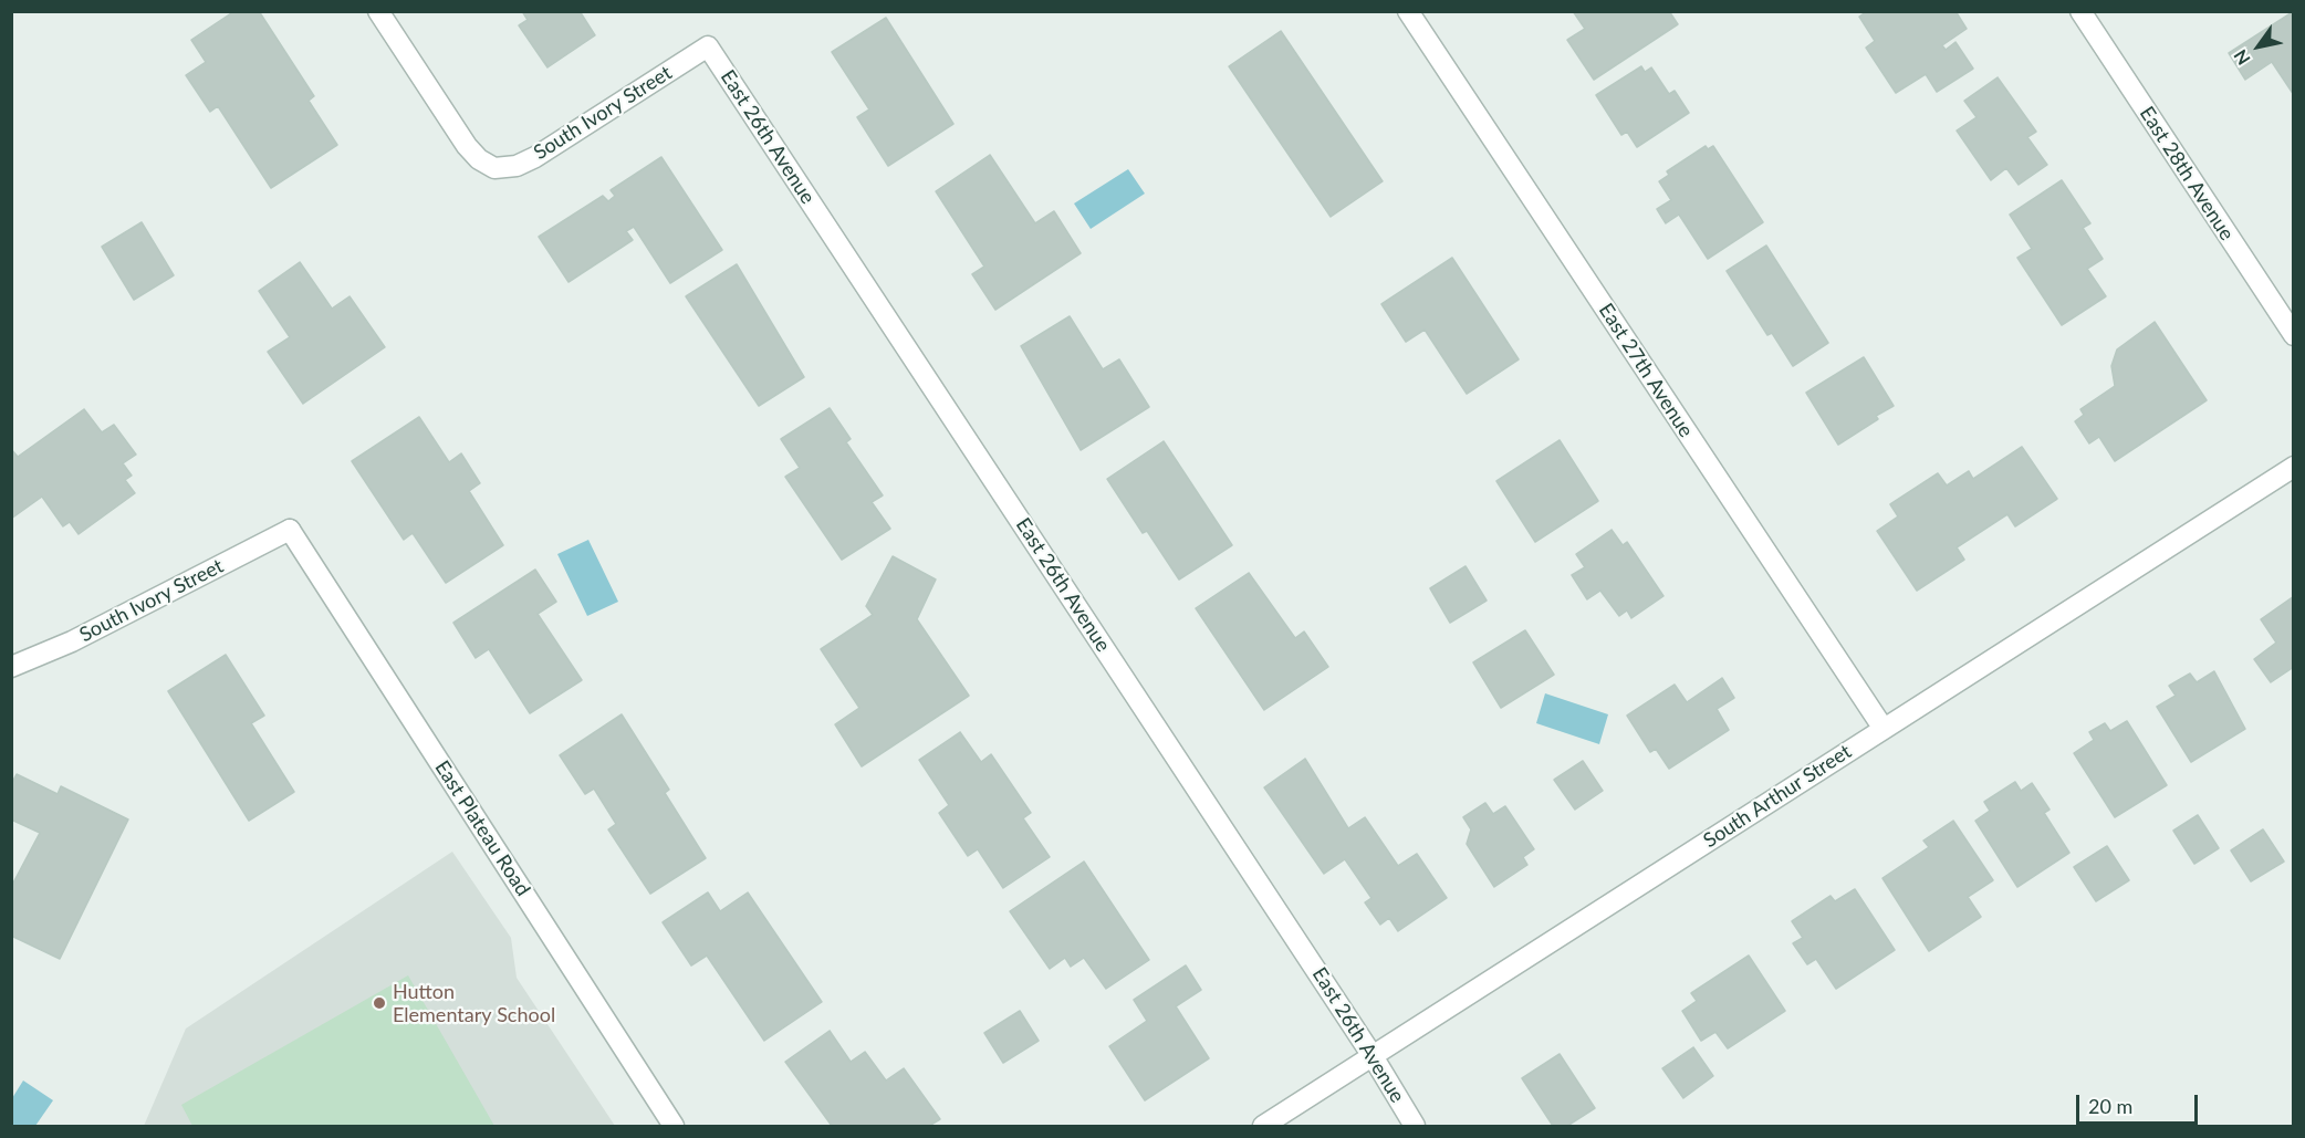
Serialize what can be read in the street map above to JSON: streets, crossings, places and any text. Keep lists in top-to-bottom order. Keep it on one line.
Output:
{"streets":{"street":["South Ivory Street","East 26th Avenue","East 28th Avenue","East 27th Avenue","South Arthur Street","East Plateau Road"]},"crossings":[["South Ivory Street","East 26th Avenue"],["South Ivory Street","East Plateau Road"],["East 26th Avenue","South Arthur Street"],["East 27th Avenue","South Arthur Street"]],"places":["Hutton Elementary School"],"scale_bar":"20 m","north":"bottom left"}
